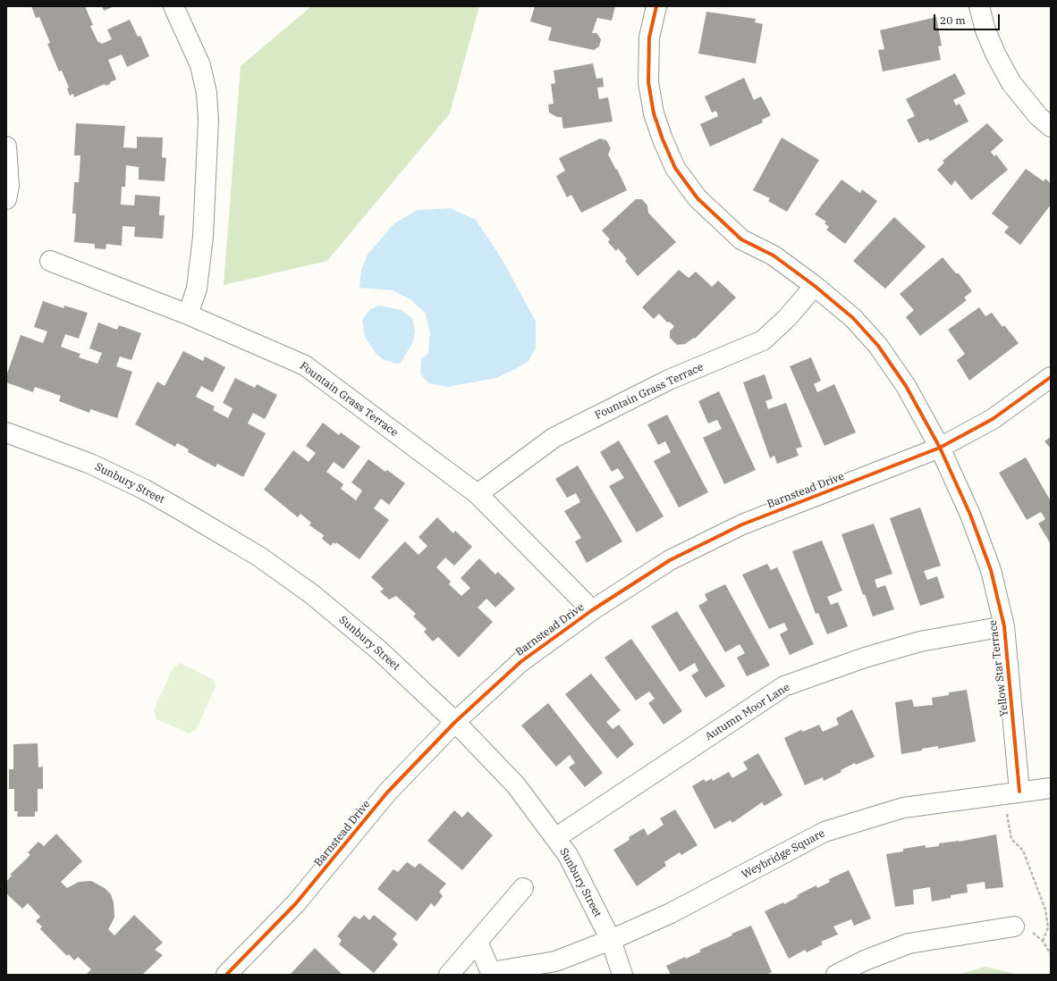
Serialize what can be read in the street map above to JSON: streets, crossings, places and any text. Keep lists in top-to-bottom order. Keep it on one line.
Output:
{"streets":{"street":["Fountain Grass Terrace","Sunbury Street","Barnstead Drive","Yellow Star Terrace","Autumn Moor Lane","Weybridge Square"]},"crossings":[["Fountain Grass Terrace","Barnstead Drive"],["Sunbury Street","Barnstead Drive"],["Sunbury Street","Autumn Moor Lane"],["Sunbury Street","Weybridge Square"],["Barnstead Drive","Yellow Star Terrace"],["Yellow Star Terrace","Autumn Moor Lane"],["Yellow Star Terrace","Weybridge Square"]],"scale_bar":"20 m"}
